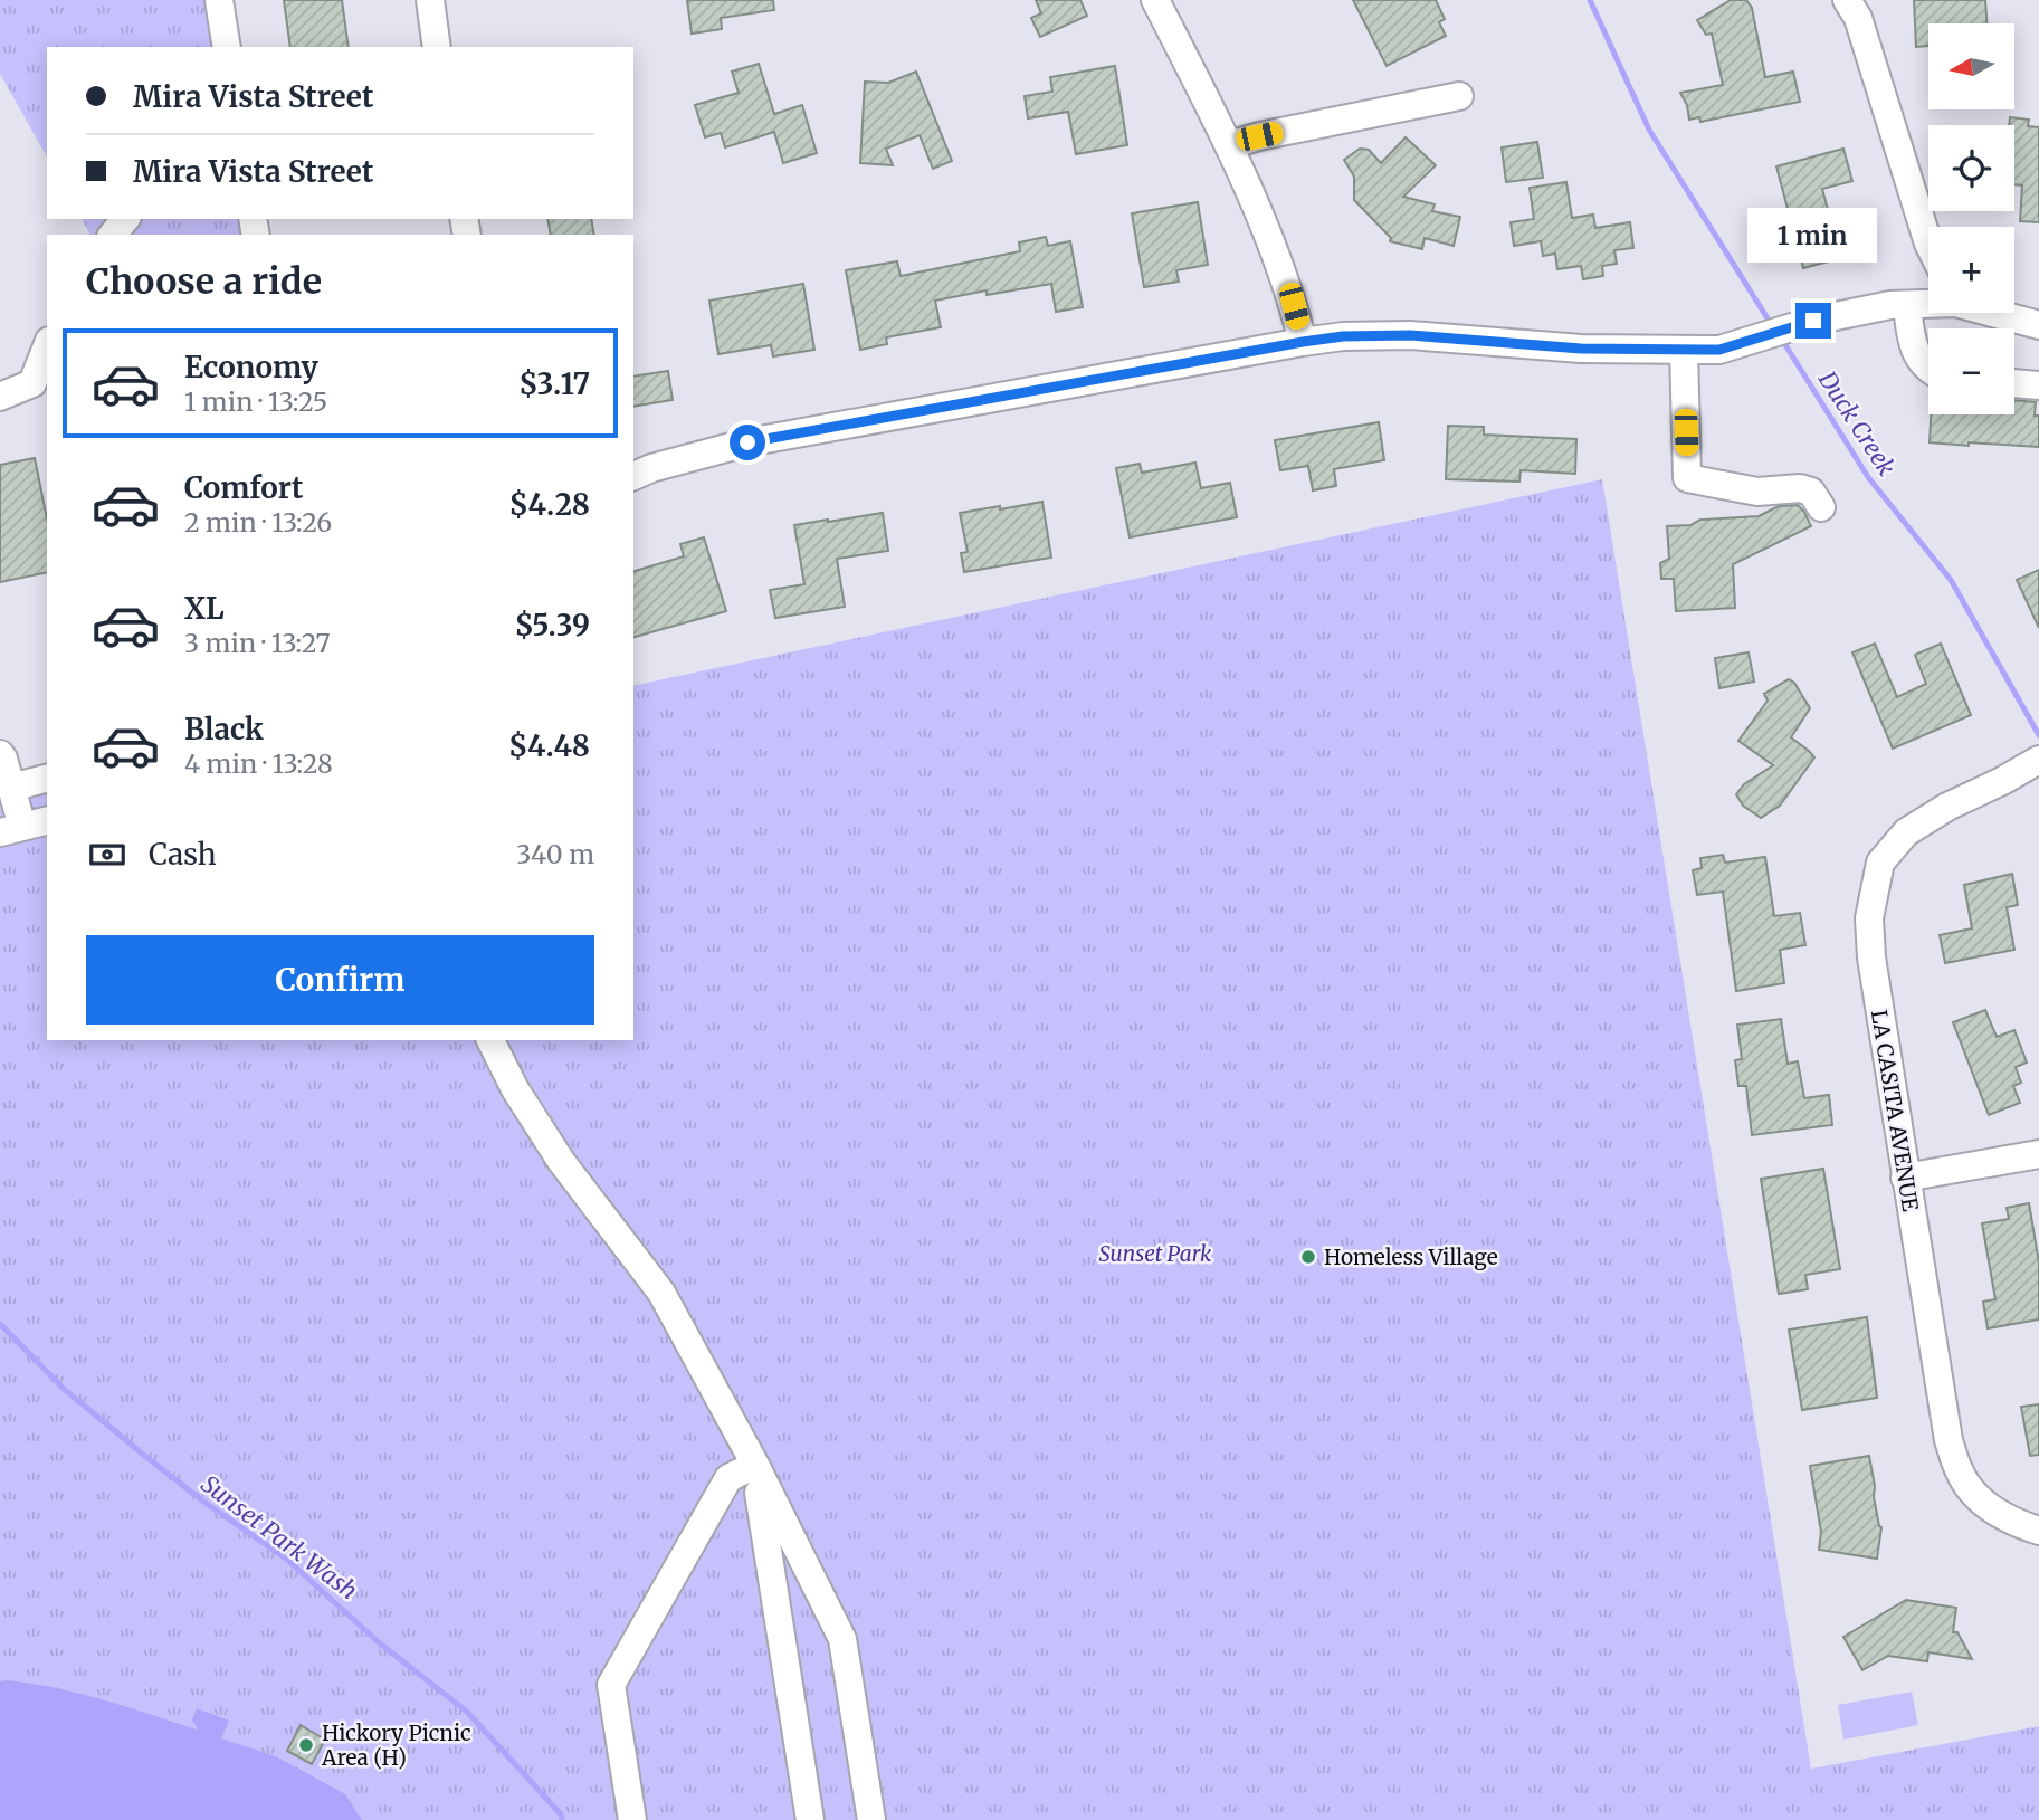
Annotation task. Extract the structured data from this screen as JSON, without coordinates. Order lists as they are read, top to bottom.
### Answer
{
  "streets": {
    "street": ["LA CASITA AVENUE"]
  },
  "water": ["Duck Creek", "Sunset Park Wash"],
  "parks": ["Sunset Park"],
  "places": ["Homeless Village", "Hickory Picnic Area (H)"],
  "north": "left",
  "page": {
    "map_buttons": ["+", "−"],
    "banner": ["Mira Vista Street", "Mira Vista Street"],
    "bubble": "1 min",
    "heading": "Choose a ride",
    "list": [
      {
        "name": "Economy",
        "note": "1 min · 13:25",
        "value": "$3.17"
      },
      {
        "name": "Comfort",
        "note": "2 min · 13:26",
        "value": "$4.28"
      },
      {
        "name": "XL",
        "note": "3 min · 13:27",
        "value": "$5.39"
      },
      {
        "name": "Black",
        "note": "4 min · 13:28",
        "value": "$4.48"
      }
    ],
    "pay": ["Cash", "340 m"],
    "buttons": "Confirm"
  }
}
